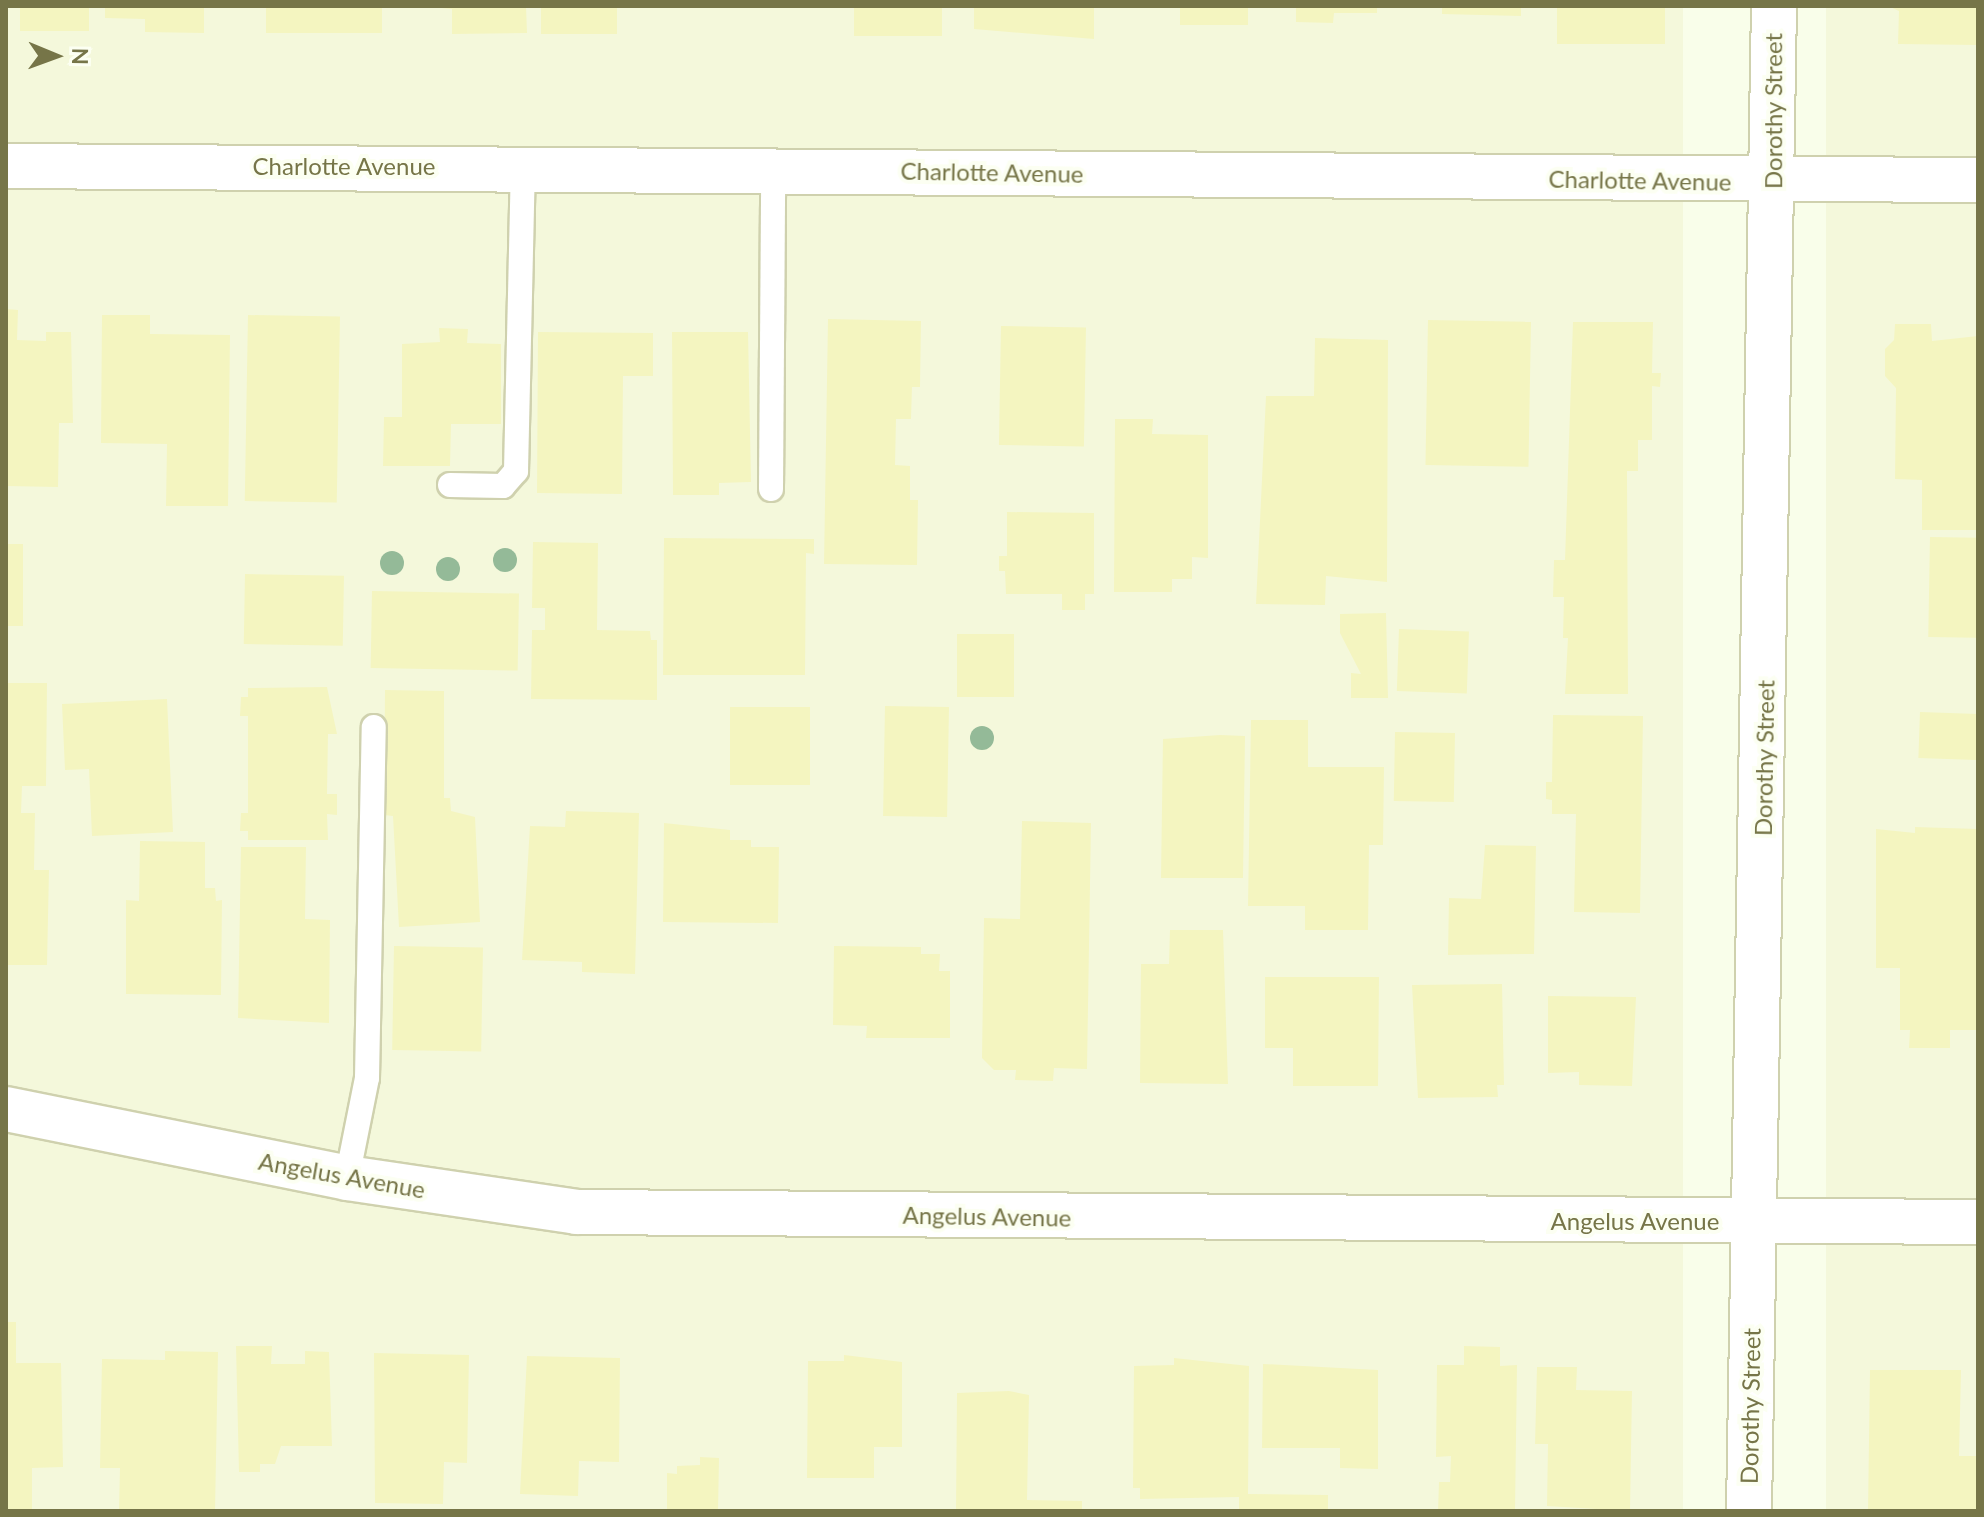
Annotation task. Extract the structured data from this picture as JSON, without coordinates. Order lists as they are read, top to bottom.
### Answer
{
  "streets": {
    "street": ["Dorothy Street", "Charlotte Avenue", "Angelus Avenue"]
  },
  "crossings": [
    ["Dorothy Street", "Charlotte Avenue"],
    ["Dorothy Street", "Angelus Avenue"]
  ],
  "north": "right"
}
